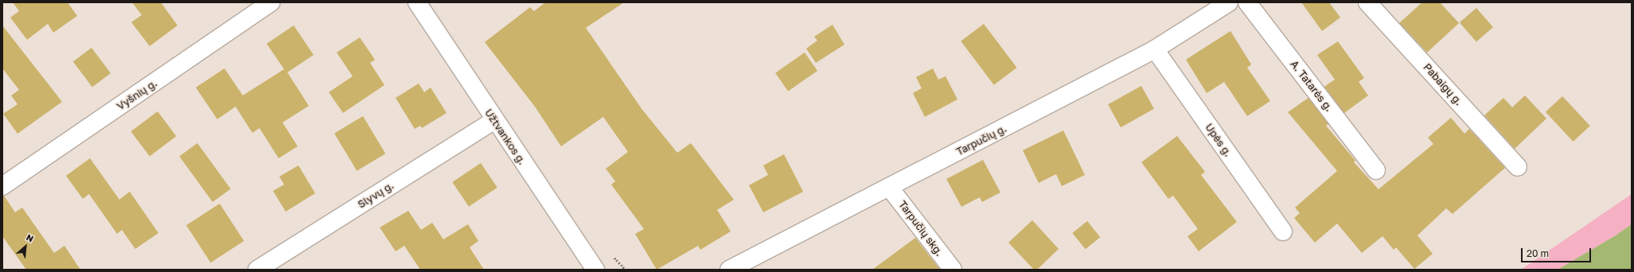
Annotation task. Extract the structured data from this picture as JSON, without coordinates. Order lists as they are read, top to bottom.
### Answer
{
  "streets": {
    "street": [
      "Pabaigų g.",
      "A. Tatarės g.",
      "Vyšnių g.",
      "Užtvankos g.",
      "Tarpučių g.",
      "Upės g.",
      "Slyvų g.",
      "Tarpučių skg."
    ]
  },
  "crossings": [
    ["Užtvankos g.", "Slyvų g."],
    ["Tarpučių g.", "Upės g."],
    ["Tarpučių g.", "Tarpučių skg."]
  ],
  "scale_bar": "20 m",
  "north": "top right"
}
